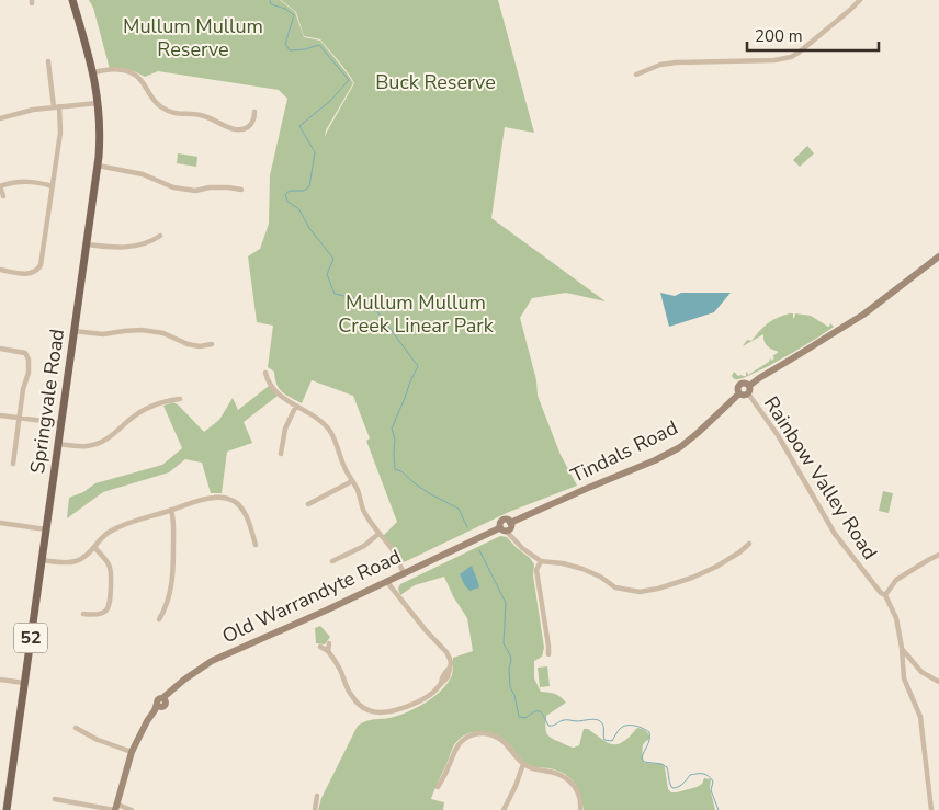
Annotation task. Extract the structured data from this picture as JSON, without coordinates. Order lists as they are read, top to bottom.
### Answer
{
  "streets": {
    "main road": [
      "Springvale Road",
      "Tindals Road",
      "Old Warrandyte Road",
      "52"
    ],
    "street": ["Rainbow Valley Road"]
  },
  "crossings": [
    ["Tindals Road", "Rainbow Valley Road"],
    ["Tindals Road", "Old Warrandyte Road"]
  ],
  "parks": ["Mullum Mullum Reserve", "Buck Reserve", "Mullum Mullum Creek Linear Park"],
  "scale_bar": "200 m"
}
